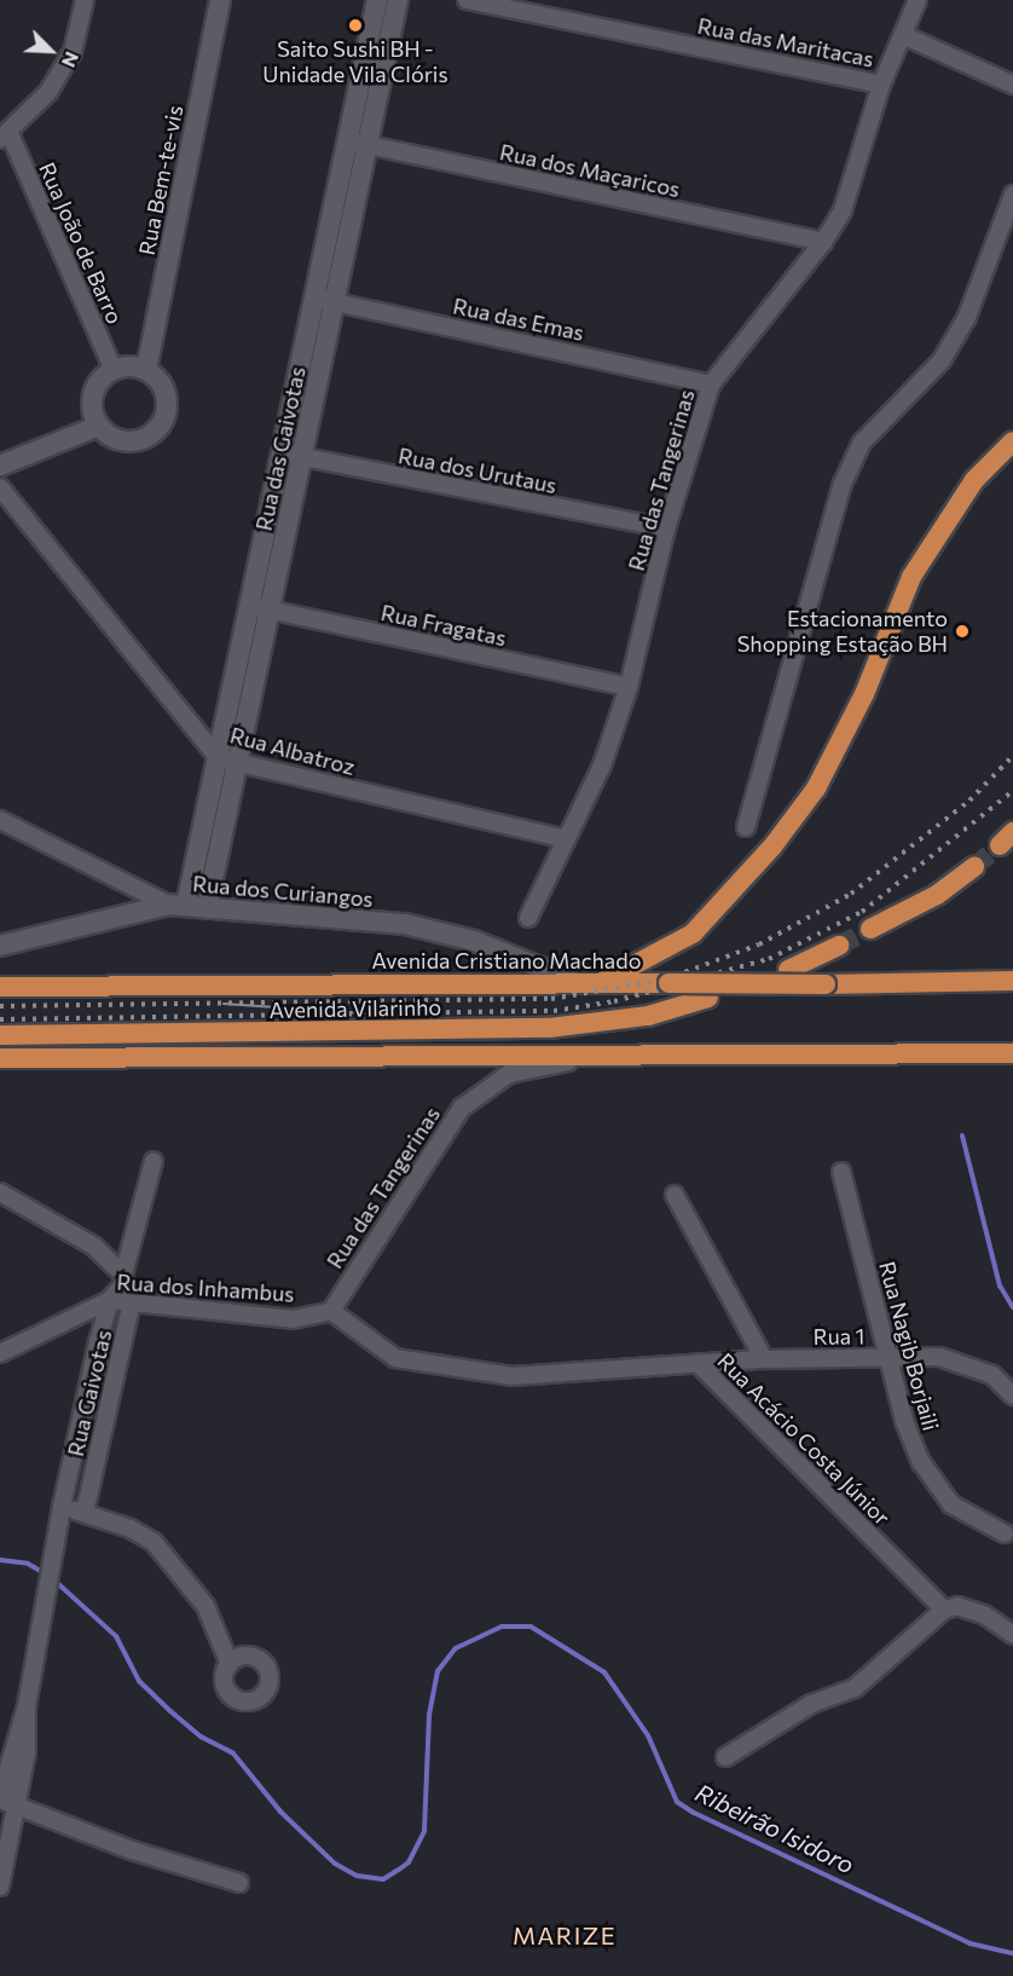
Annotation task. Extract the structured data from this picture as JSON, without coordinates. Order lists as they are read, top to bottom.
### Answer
{
  "streets": {
    "highway": ["Avenida Cristiano Machado", "Avenida Vilarinho"],
    "street": [
      "Rua das Maritacas",
      "Rua dos Maçaricos",
      "Rua Bem-te-vis",
      "Rua João de Barro",
      "Rua das Emas",
      "Rua das Gaivotas",
      "Rua dos Urutaus",
      "Rua das Tangerinas",
      "Rua Fragatas",
      "Rua Albatroz",
      "Rua dos Curiangos",
      "Rua dos Inhambus",
      "Rua 1",
      "Rua Nagib Borjaili",
      "Rua Gaivotas",
      "Rua Acácio Costa Júnior"
    ]
  },
  "crossings": [
    ["Rua das Maritacas", "Rua das Tangerinas"],
    ["Rua dos Maçaricos", "Rua das Gaivotas"],
    ["Rua dos Maçaricos", "Rua das Tangerinas"],
    ["Rua Bem-te-vis", "Rua João de Barro"],
    ["Rua das Emas", "Rua das Gaivotas"],
    ["Rua das Emas", "Rua das Tangerinas"],
    ["Rua das Gaivotas", "Rua dos Urutaus"],
    ["Rua das Gaivotas", "Rua Fragatas"],
    ["Rua das Gaivotas", "Rua Albatroz"],
    ["Rua das Gaivotas", "Rua dos Curiangos"],
    ["Rua dos Urutaus", "Rua das Tangerinas"],
    ["Rua das Tangerinas", "Rua Fragatas"],
    ["Rua das Tangerinas", "Rua Albatroz"],
    ["Rua das Tangerinas", "Rua dos Inhambus"],
    ["Rua das Tangerinas", "Rua Acácio Costa Júnior"],
    ["Rua dos Curiangos", "Avenida Cristiano Machado"],
    ["Rua dos Inhambus", "Rua Gaivotas"],
    ["Rua dos Inhambus", "Rua Acácio Costa Júnior"],
    ["Rua 1", "Rua Nagib Borjaili"],
    ["Rua 1", "Rua Acácio Costa Júnior"]
  ],
  "districts": ["MARIZE"],
  "water": ["Ribeirão Isidoro"],
  "places": ["Saito Sushi BH - Unidade Vila Clóris", "Estacionamento Shopping Estação BH"],
  "north": "bottom right"
}
